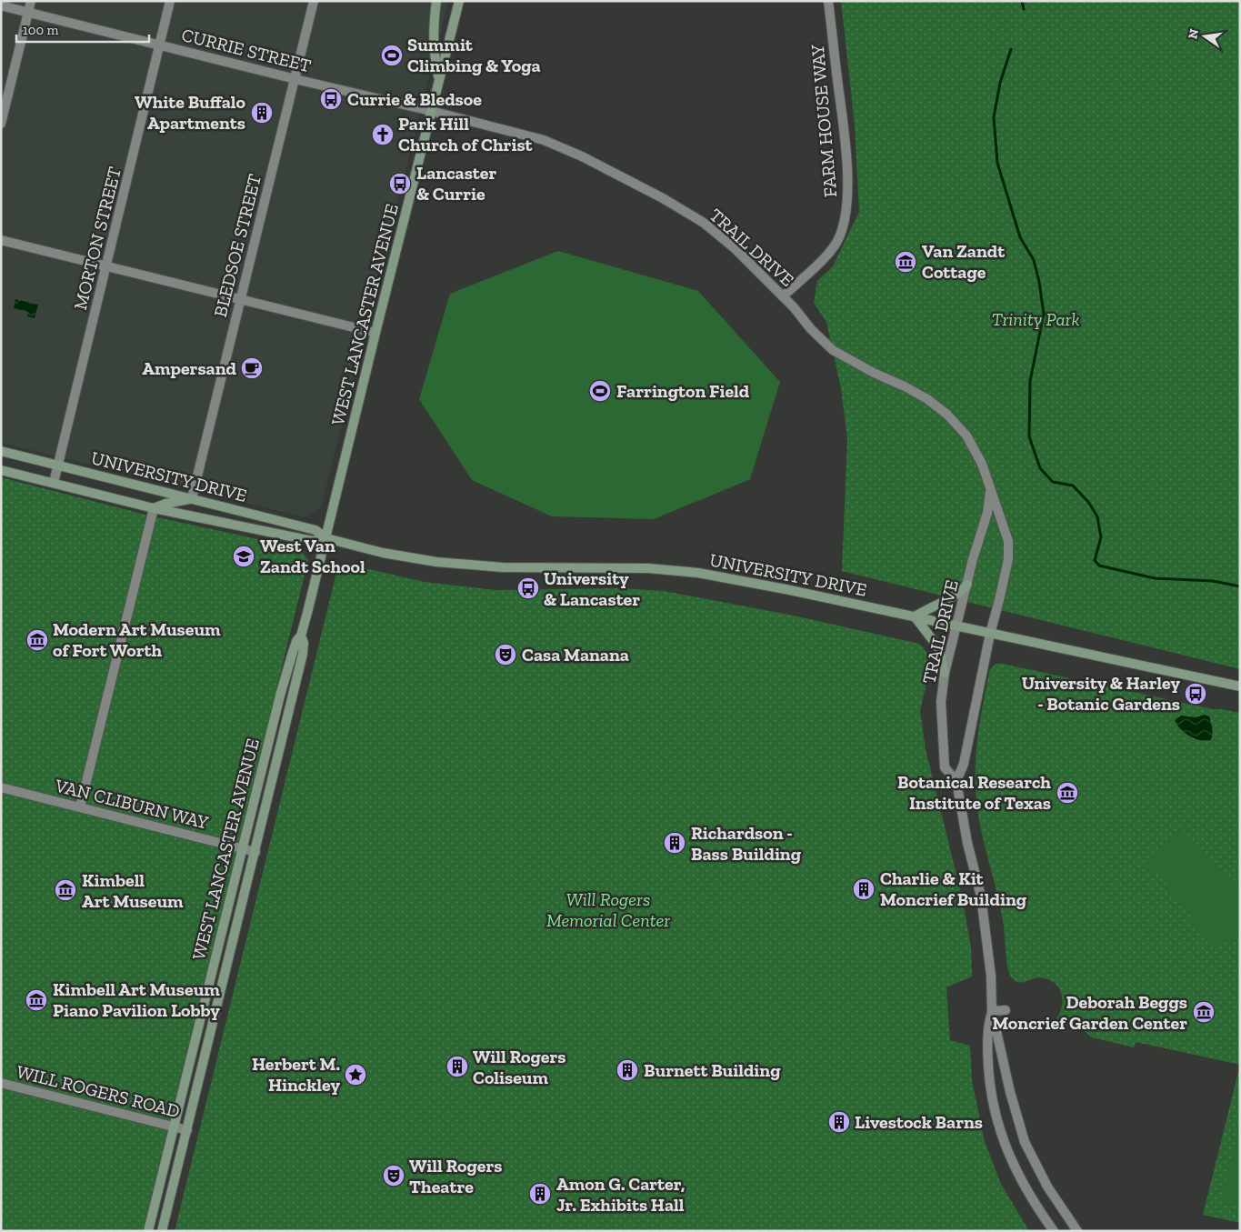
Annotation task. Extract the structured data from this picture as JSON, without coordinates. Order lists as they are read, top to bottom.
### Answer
{
  "streets": {
    "main road": ["WEST LANCASTER AVENUE", "UNIVERSITY DRIVE"],
    "street": [
      "CURRIE STREET",
      "FARM HOUSE WAY",
      "MORTON STREET",
      "BLEDSOE STREET",
      "TRAIL DRIVE",
      "VAN CLIBURN WAY",
      "WILL ROGERS ROAD"
    ]
  },
  "crossings": [
    ["CURRIE STREET", "MORTON STREET"],
    ["CURRIE STREET", "BLEDSOE STREET"],
    ["CURRIE STREET", "TRAIL DRIVE"],
    ["CURRIE STREET", "WEST LANCASTER AVENUE"],
    ["FARM HOUSE WAY", "TRAIL DRIVE"],
    ["MORTON STREET", "UNIVERSITY DRIVE"],
    ["BLEDSOE STREET", "UNIVERSITY DRIVE"],
    ["TRAIL DRIVE", "WEST LANCASTER AVENUE"],
    ["TRAIL DRIVE", "UNIVERSITY DRIVE"],
    ["WEST LANCASTER AVENUE", "UNIVERSITY DRIVE"],
    ["WEST LANCASTER AVENUE", "VAN CLIBURN WAY"],
    ["WEST LANCASTER AVENUE", "WILL ROGERS ROAD"]
  ],
  "parks": ["Trinity Park", "Will Rogers Memorial Center"],
  "places": {
    "sports": ["Summit Climbing & Yoga", "Farrington Field"],
    "bus stop": [
      "Currie & Bledsoe",
      "Lancaster & Currie",
      "University & Lancaster",
      "University & Harley - Botanic Gardens"
    ],
    "building": [
      "White Buffalo Apartments",
      "Richardson - Bass Building",
      "Charlie & Kit Moncrief Building",
      "Will Rogers Coliseum",
      "Burnett Building",
      "Livestock Barns",
      "Amon G. Carter, Jr. Exhibits Hall"
    ],
    "church": ["Park Hill Church of Christ"],
    "museum": [
      "Van Zandt Cottage",
      "Modern Art Museum of Fort Worth",
      "Botanical Research Institute of Texas",
      "Kimbell Art Museum",
      "Kimbell Art Museum Piano Pavilion Lobby",
      "Deborah Beggs Moncrief Garden Center"
    ],
    "cafe": ["Ampersand"],
    "school or university": ["West Van Zandt School"],
    "theatre": ["Casa Manana", "Will Rogers Theatre"],
    "place": ["Herbert M. Hinckley"]
  },
  "scale_bar": "100 m",
  "north": "left"
}
